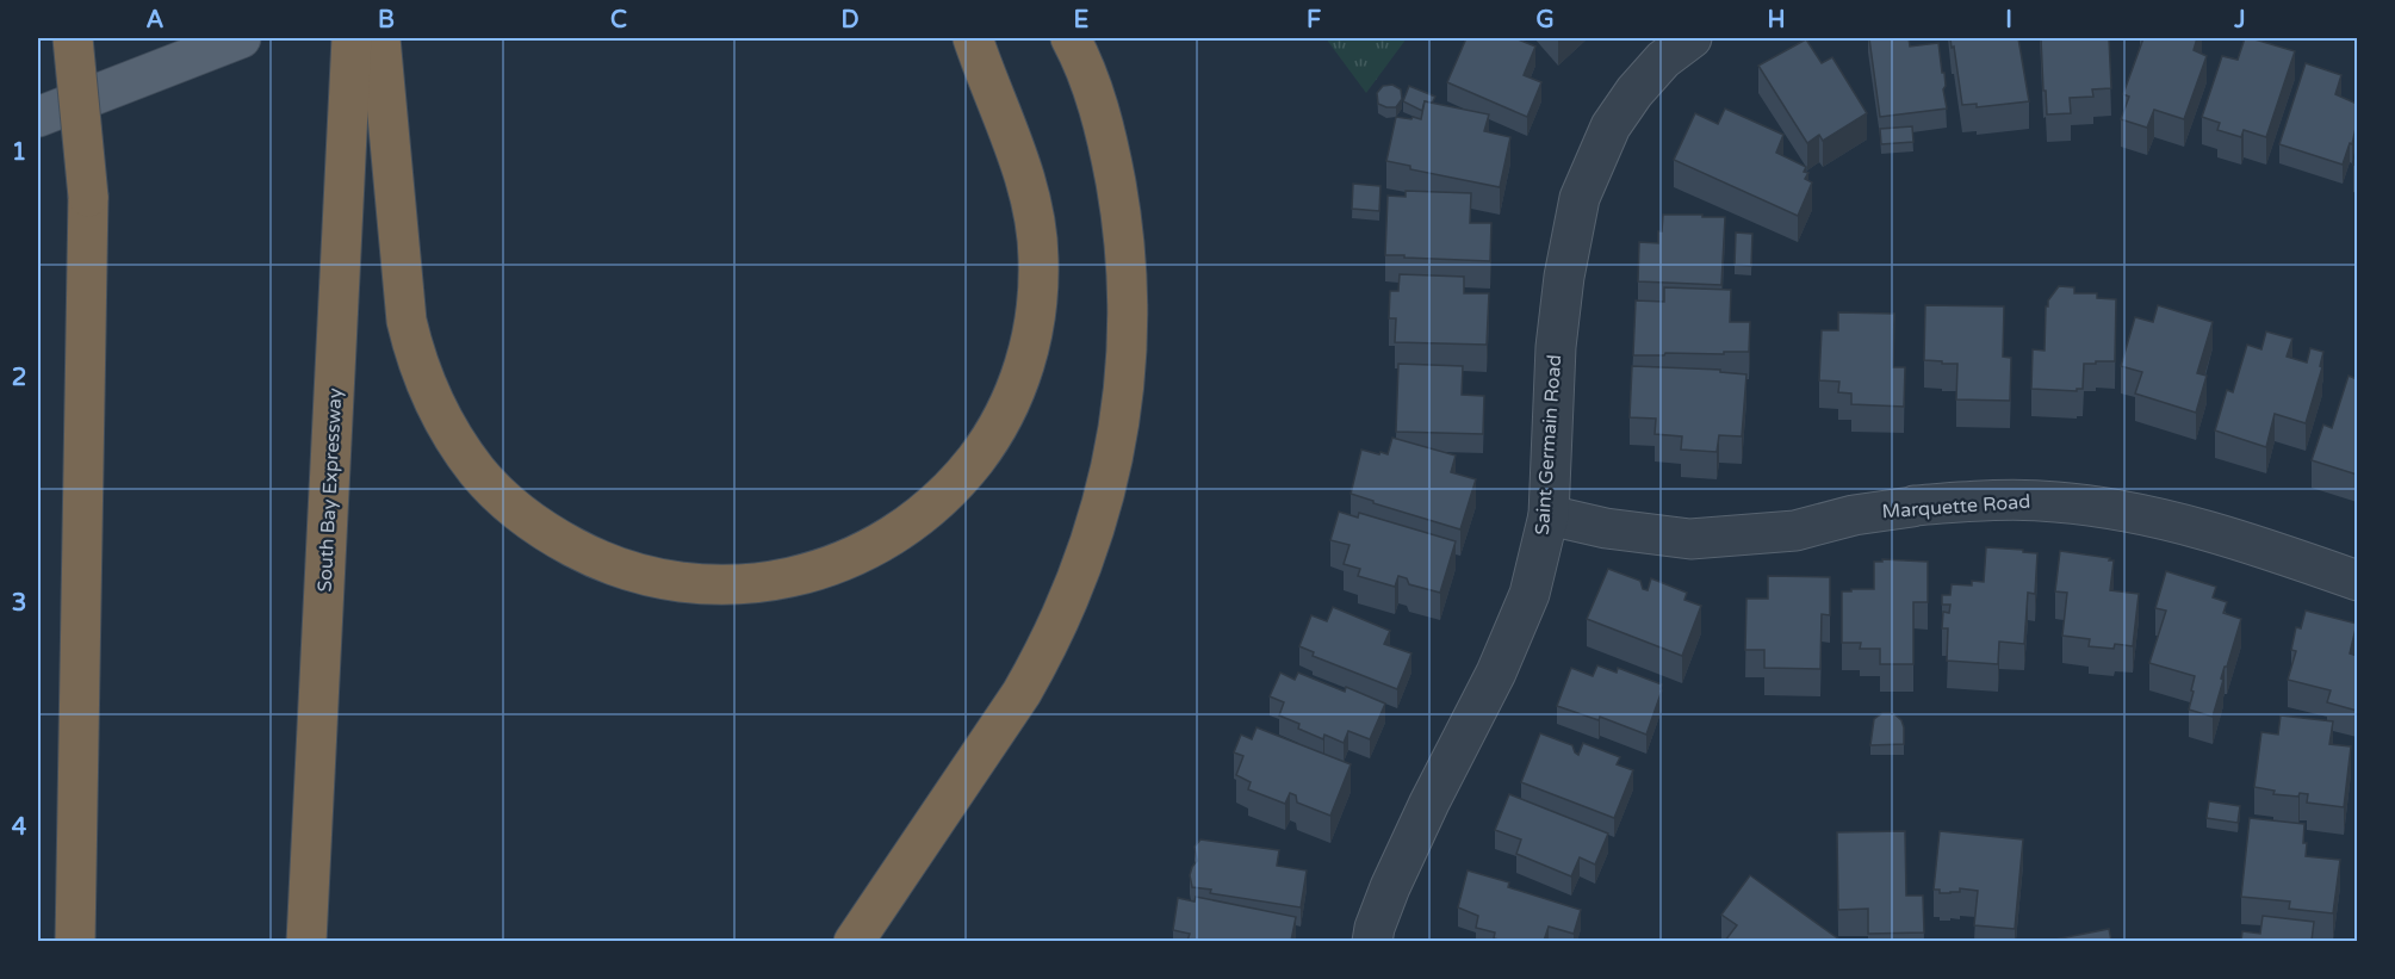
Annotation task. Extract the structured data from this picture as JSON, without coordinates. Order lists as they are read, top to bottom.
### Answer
{
  "streets": {
    "highway": ["South Bay Expressway"],
    "street": ["Saint Germain Road", "Marquette Road"]
  },
  "crossings": [
    ["Saint Germain Road", "Marquette Road"]
  ],
  "grid": {
    "columns": [
      "A",
      "B",
      "C",
      "D",
      "E",
      "F",
      "G",
      "H",
      "I",
      "J"
    ],
    "rows": [
      "1",
      "2",
      "3",
      "4"
    ]
  }
}
